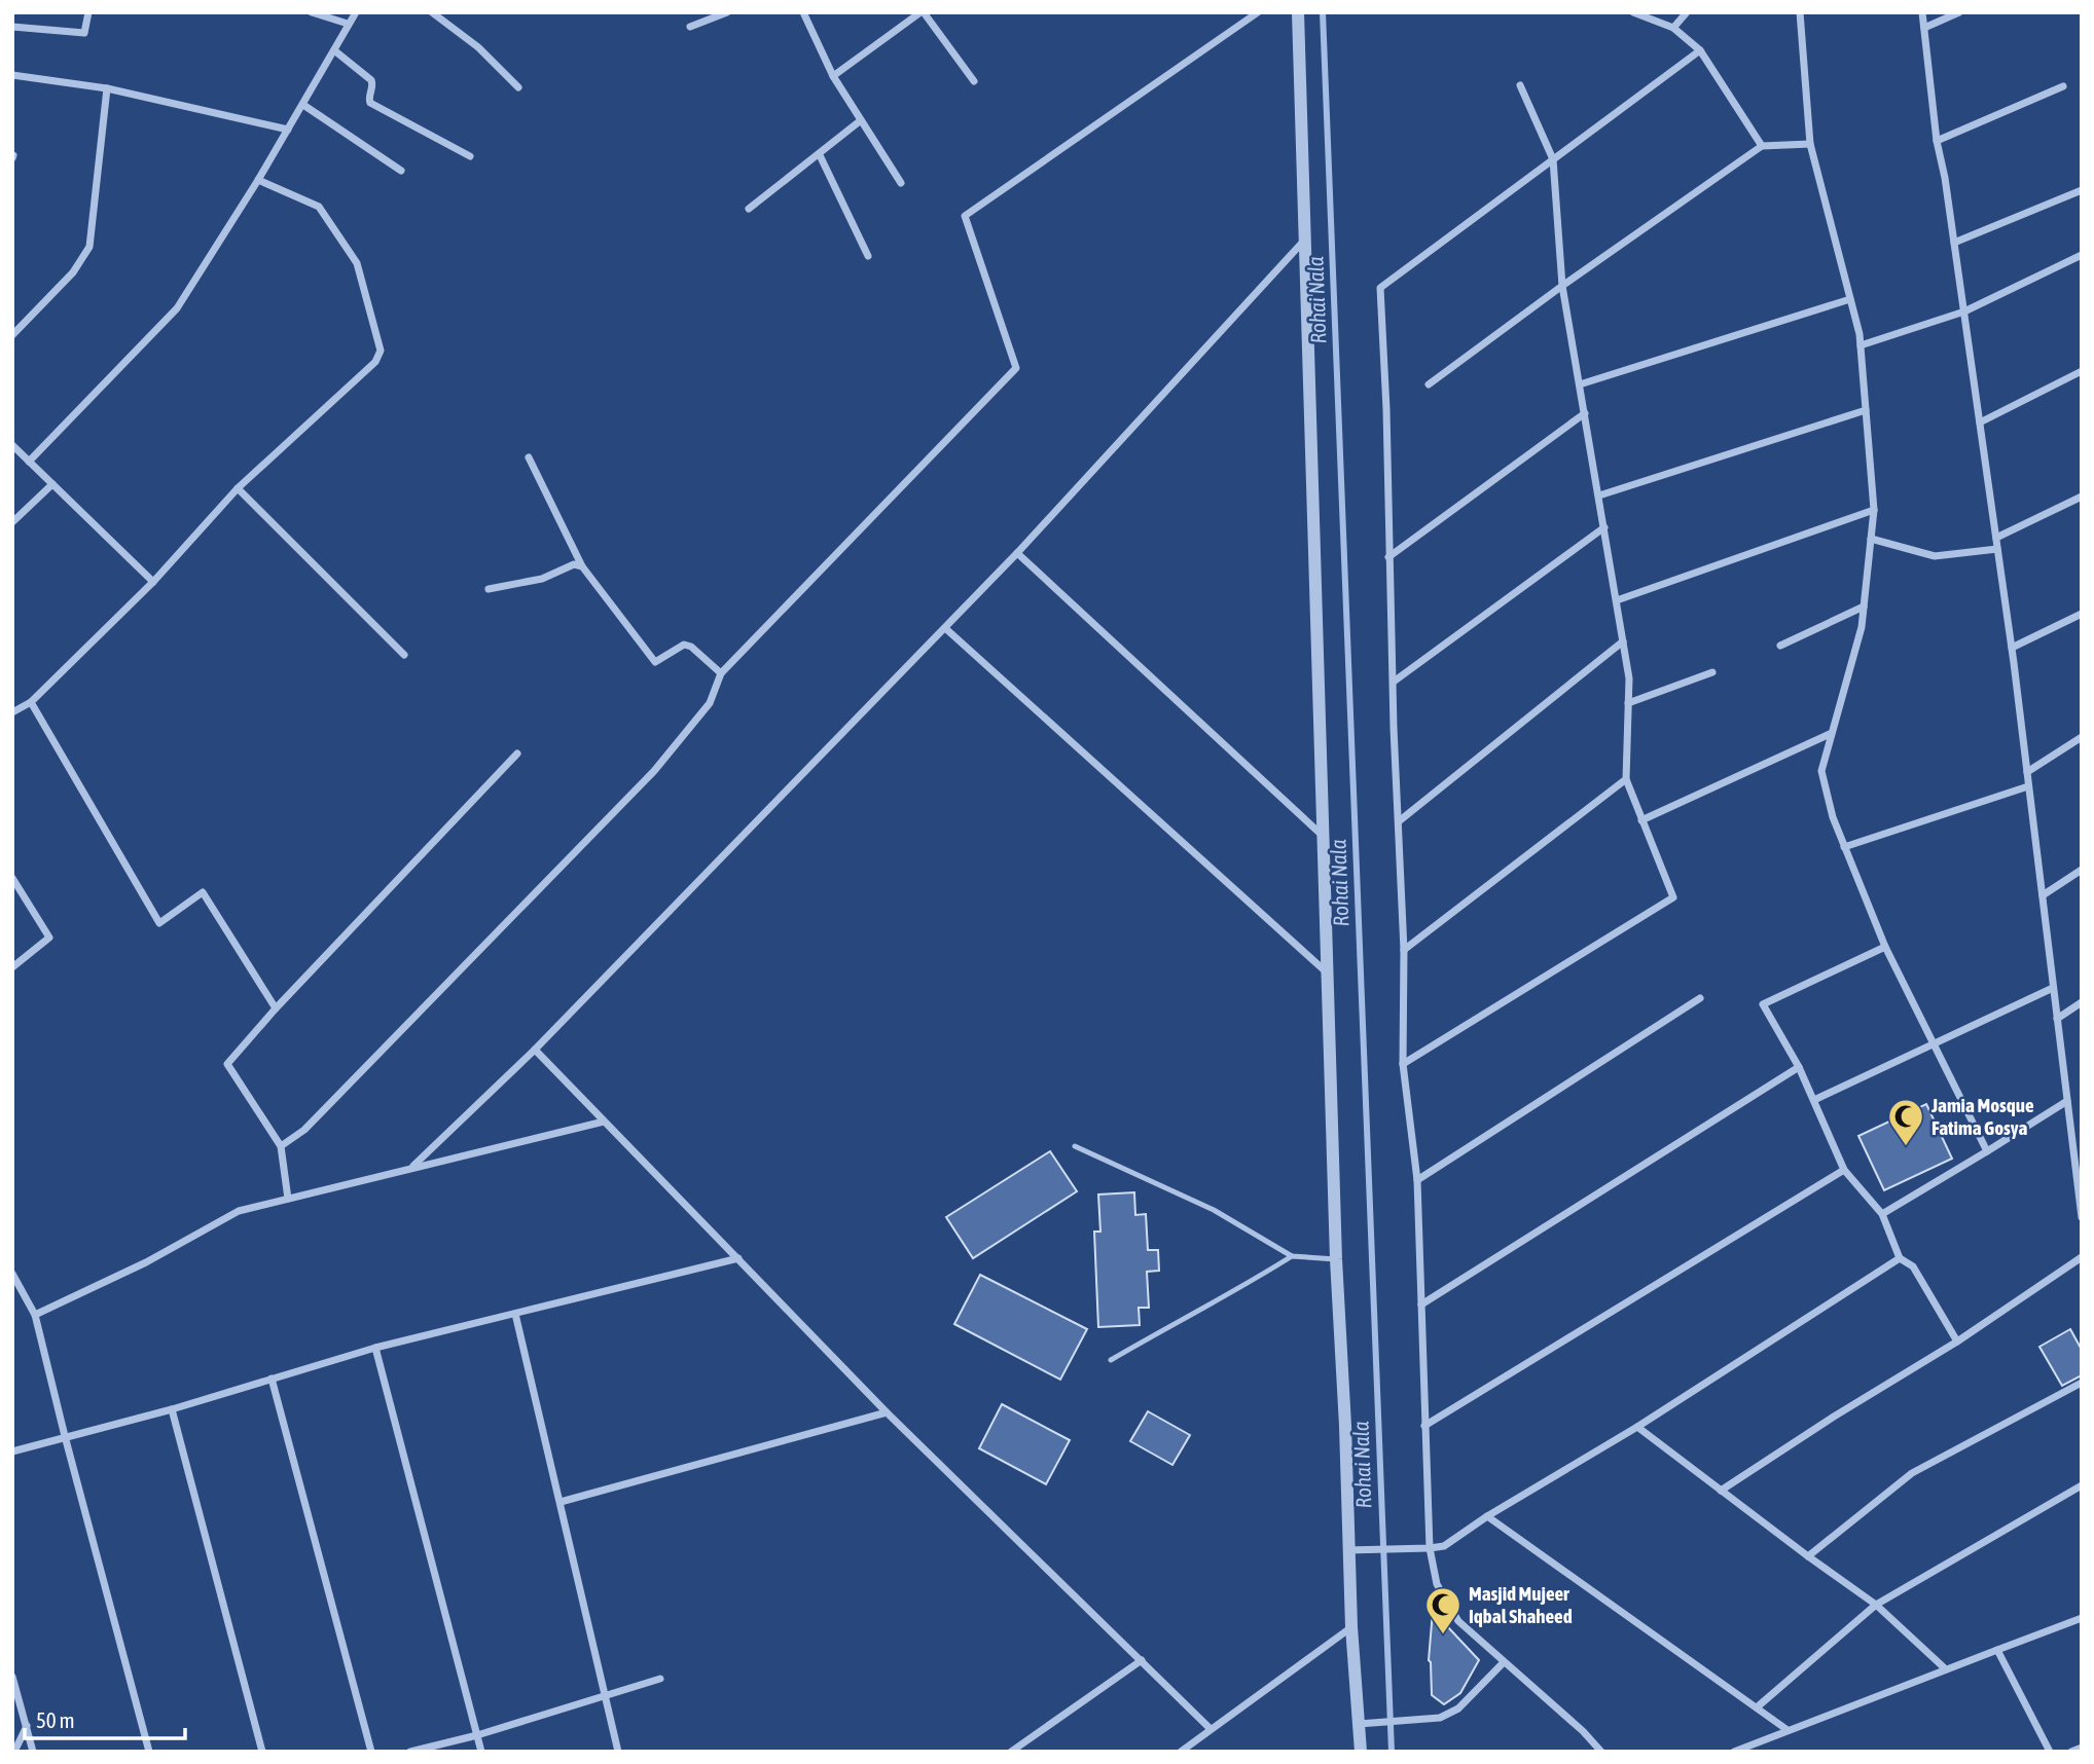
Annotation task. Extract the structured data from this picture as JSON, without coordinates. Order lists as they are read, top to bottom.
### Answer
{
  "water": ["Rohai Nala"],
  "places": {
    "mosque": ["Jamia Mosque Fatima Gosya", "Masjid Mujeer Iqbal Shaheed"]
  },
  "scale_bar": "50 m"
}
